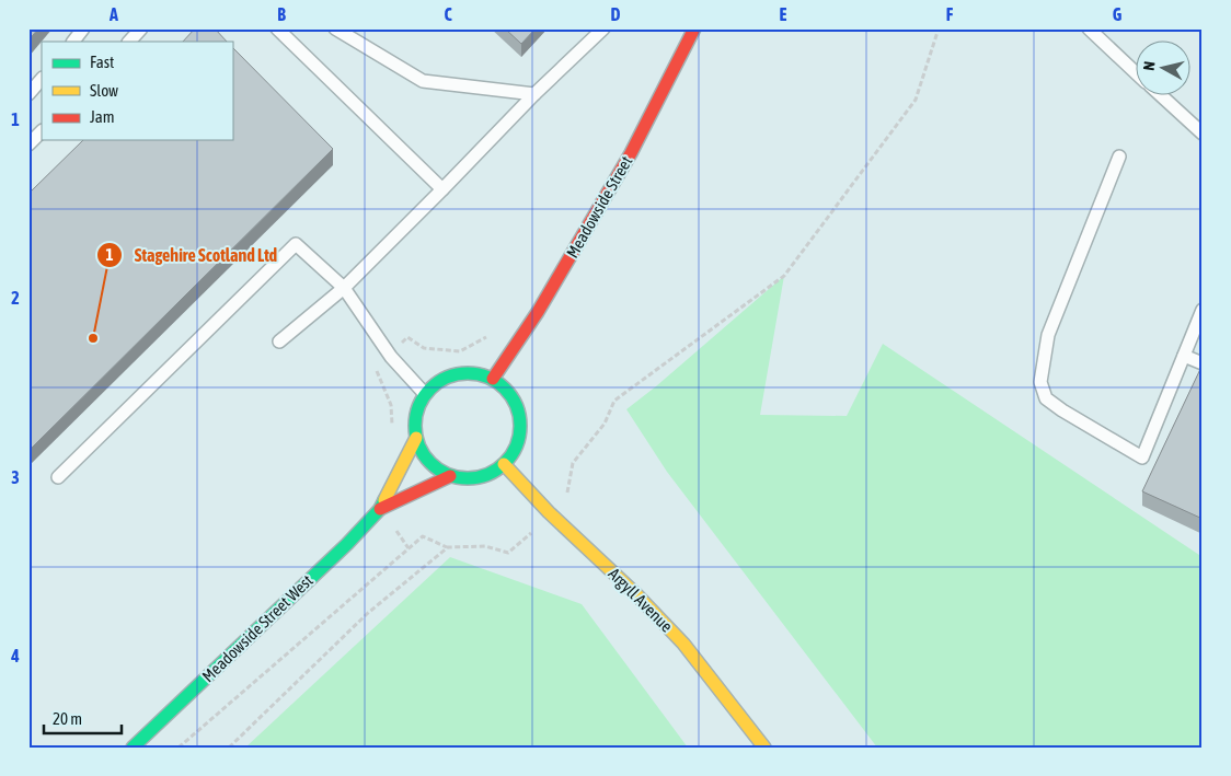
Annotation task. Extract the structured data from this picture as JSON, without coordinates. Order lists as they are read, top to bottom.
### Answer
{
  "streets": {
    "street": ["Meadowside Street", "Argyll Avenue", "Meadowside Street West"]
  },
  "crossings": [
    ["Meadowside Street", "Argyll Avenue"],
    ["Meadowside Street", "Meadowside Street West"],
    ["Argyll Avenue", "Meadowside Street West"]
  ],
  "places": ["Stagehire Scotland Ltd"],
  "legend": ["Fast", "Slow", "Jam"],
  "scale_bar": "20 m",
  "north": "left",
  "grid": {
    "columns": [
      "A",
      "B",
      "C",
      "D",
      "E",
      "F",
      "G"
    ],
    "rows": [
      "1",
      "2",
      "3",
      "4"
    ]
  }
}
